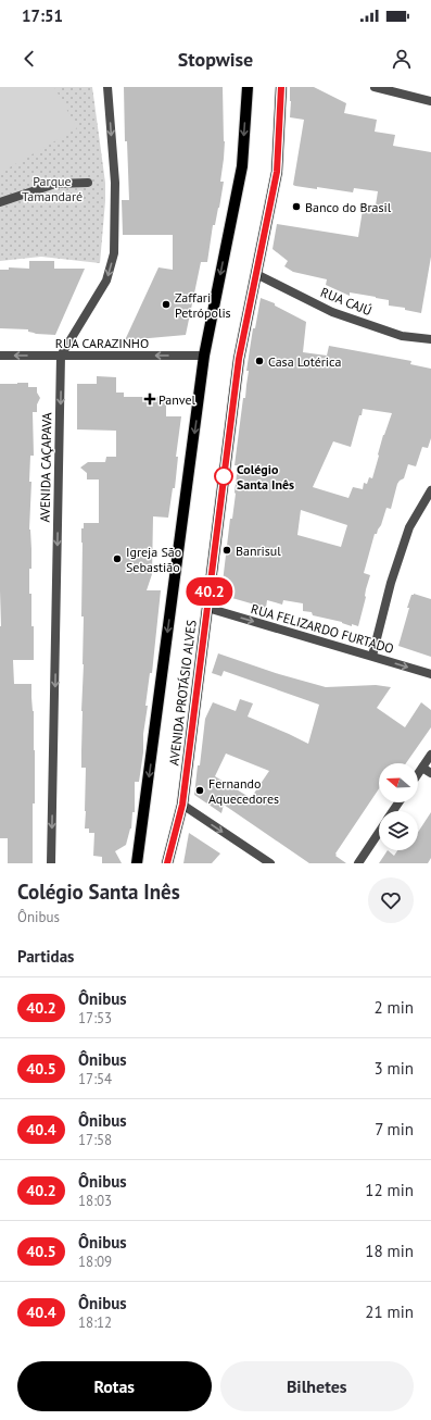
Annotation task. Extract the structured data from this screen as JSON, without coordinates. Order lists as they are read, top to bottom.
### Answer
{
  "streets": {
    "main road": ["AVENIDA PROTÁSIO ALVES"],
    "street": [
      "RUA CAJÚ",
      "RUA CARAZINHO",
      "AVENIDA CAÇAPAVA",
      "RUA FELIZARDO FURTADO"
    ]
  },
  "crossings": [
    ["RUA CAJÚ", "AVENIDA PROTÁSIO ALVES"],
    ["RUA CARAZINHO", "AVENIDA CAÇAPAVA"],
    ["RUA CARAZINHO", "AVENIDA PROTÁSIO ALVES"],
    ["RUA FELIZARDO FURTADO", "AVENIDA PROTÁSIO ALVES"]
  ],
  "one_way": ["RUA CARAZINHO", "AVENIDA CAÇAPAVA", "RUA FELIZARDO FURTADO"],
  "parks": ["Parque Tamandaré"],
  "places": {
    "other": [
      "Banco do Brasil",
      "Zaffari Petrópolis",
      "Casa Lotérica",
      "Colégio Santa Inês",
      "Banrisul",
      "Igreja São Sebastião",
      "Fernando Aquecedores"
    ],
    "health": ["Panvel"]
  },
  "lines": ["bus line 40.2"],
  "north": "left",
  "page": {
    "status": "17:51",
    "header": "Stopwise",
    "on_map": "40.2",
    "heading": [
      ["Colégio Santa Inês", "Ônibus"],
      "Partidas"
    ],
    "list": [
      {
        "mark": "40.2",
        "name": "Ônibus",
        "note": "17:53",
        "value": "2 min"
      },
      {
        "mark": "40.5",
        "name": "Ônibus",
        "note": "17:54",
        "value": "3 min"
      },
      {
        "mark": "40.4",
        "name": "Ônibus",
        "note": "17:58",
        "value": "7 min"
      },
      {
        "mark": "40.2",
        "name": "Ônibus",
        "note": "18:03",
        "value": "12 min"
      },
      {
        "mark": "40.5",
        "name": "Ônibus",
        "note": "18:09",
        "value": "18 min"
      },
      {
        "mark": "40.4",
        "name": "Ônibus",
        "note": "18:12",
        "value": "21 min"
      }
    ],
    "buttons": ["Rotas", "Bilhetes"]
  }
}
